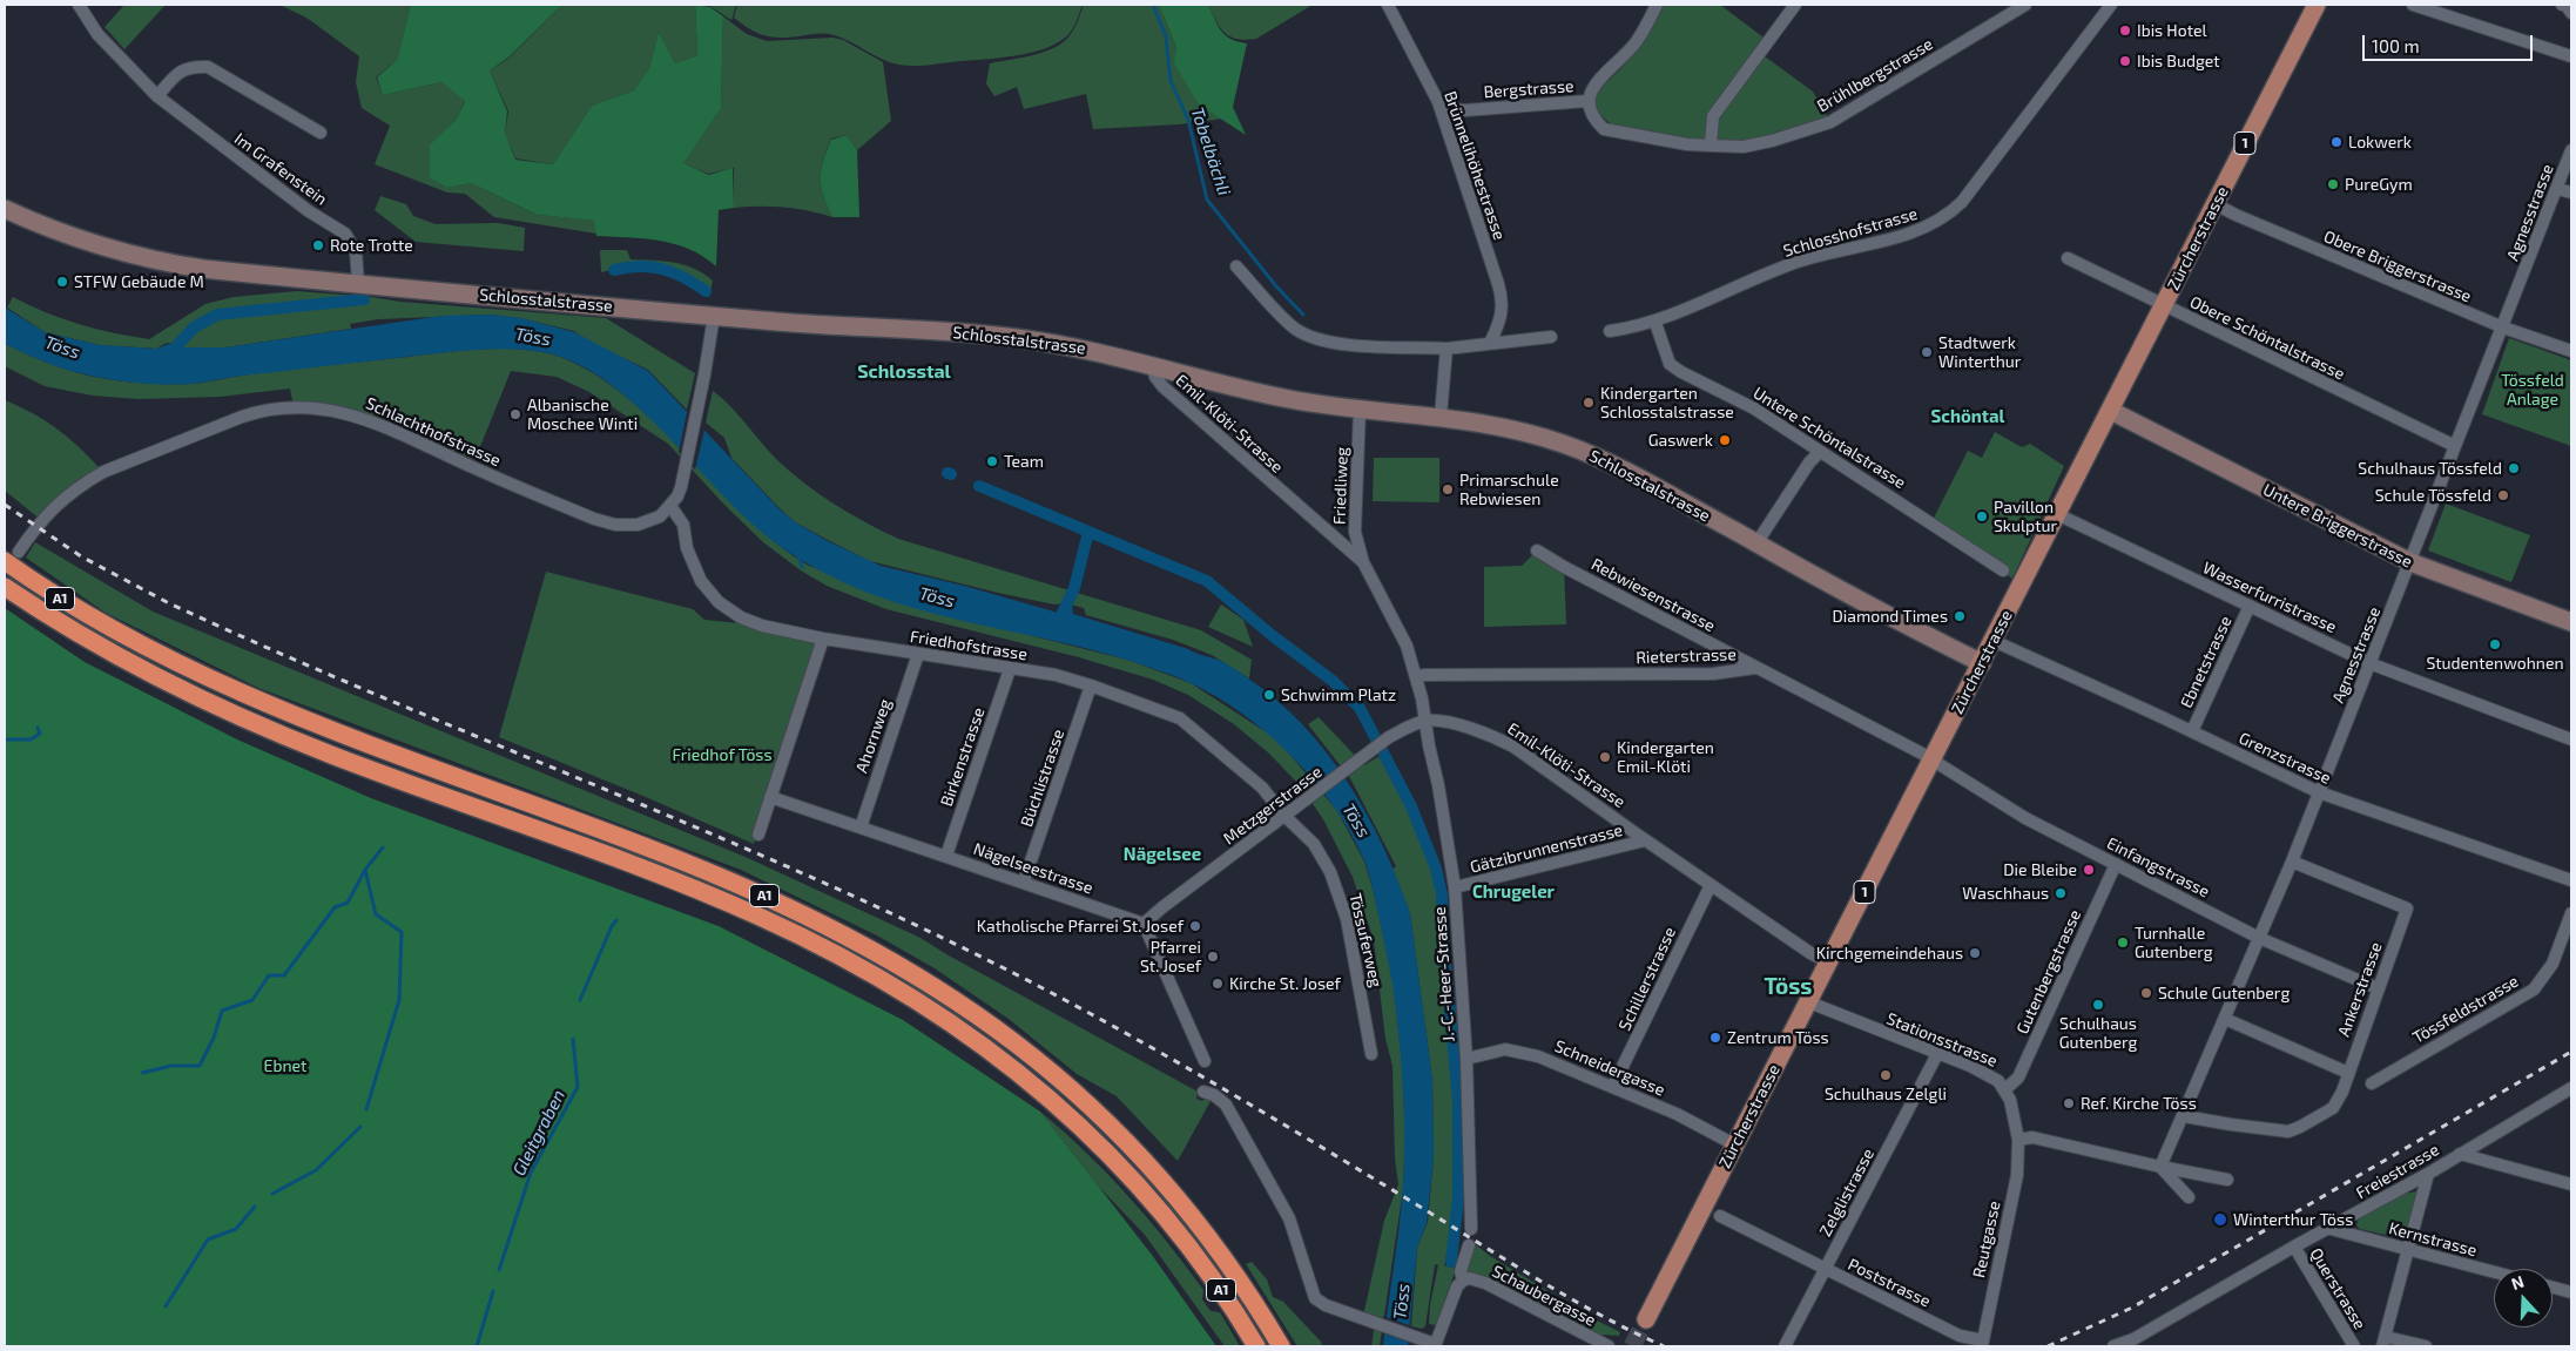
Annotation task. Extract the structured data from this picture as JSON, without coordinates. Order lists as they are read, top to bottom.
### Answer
{
  "streets": {
    "highway": ["A1"],
    "main road": [
      "1",
      "Zürcherstrasse",
      "Schlosstalstrasse",
      "Untere Briggerstrasse"
    ],
    "street": [
      "Brühlbergstrasse",
      "Bergstrasse",
      "Brünnelihöhestrasse",
      "Im Grafenstein",
      "Agnesstrasse",
      "Schlosshofstrasse",
      "Obere Briggerstrasse",
      "Obere Schöntalstrasse",
      "Emil-Klöti-Strasse",
      "Schlachthofstrasse",
      "Untere Schöntalstrasse",
      "Friedliweg",
      "Rebwiesenstrasse",
      "Wasserfurristrasse",
      "Friedhofstrasse",
      "Rieterstrasse",
      "Ebnetstrasse",
      "Ahornweg",
      "Birkenstrasse",
      "Grenzstrasse",
      "Büchlistrasse",
      "Metzgerstrasse",
      "Gätzibrunnenstrasse",
      "Einfangstrasse",
      "Nägelseestrasse",
      "Tössuferweg",
      "Gutenbergstrasse",
      "J.-C.-Heer-Strasse",
      "Schillerstrasse",
      "Ankerstrasse",
      "Tössfeldstrasse",
      "Stationsstrasse",
      "Schneidergasse",
      "Freiestrasse",
      "Zelglistrasse",
      "Reutgasse",
      "Kernstrasse",
      "Poststrasse",
      "Querstrasse",
      "Schaubergasse"
    ]
  },
  "crossings": [
    ["Brühlbergstrasse", "Bergstrasse"],
    ["Bergstrasse", "Brünnelihöhestrasse"],
    ["Im Grafenstein", "Schlosstalstrasse"],
    ["Agnesstrasse", "Obere Briggerstrasse"],
    ["Agnesstrasse", "Obere Schöntalstrasse"],
    ["Agnesstrasse", "Untere Briggerstrasse"],
    ["Agnesstrasse", "Wasserfurristrasse"],
    ["Agnesstrasse", "Grenzstrasse"],
    ["Agnesstrasse", "Einfangstrasse"],
    ["Agnesstrasse", "Ankerstrasse"],
    ["Schlosshofstrasse", "Untere Schöntalstrasse"],
    ["Zürcherstrasse", "Obere Briggerstrasse"],
    ["Zürcherstrasse", "Schlosstalstrasse"],
    ["Zürcherstrasse", "Obere Schöntalstrasse"],
    ["Zürcherstrasse", "Emil-Klöti-Strasse"],
    ["Zürcherstrasse", "Untere Briggerstrasse"],
    ["Zürcherstrasse", "Wasserfurristrasse"],
    ["Zürcherstrasse", "Rieterstrasse"],
    ["Zürcherstrasse", "Grenzstrasse"],
    ["Zürcherstrasse", "Einfangstrasse"],
    ["Zürcherstrasse", "Stationsstrasse"],
    ["Zürcherstrasse", "Schneidergasse"],
    ["Schlosstalstrasse", "Emil-Klöti-Strasse"],
    ["Schlosstalstrasse", "Friedliweg"],
    ["Emil-Klöti-Strasse", "Friedliweg"],
    ["Emil-Klöti-Strasse", "Rieterstrasse"],
    ["Emil-Klöti-Strasse", "Metzgerstrasse"],
    ["Emil-Klöti-Strasse", "Gätzibrunnenstrasse"],
    ["Emil-Klöti-Strasse", "J.-C.-Heer-Strasse"],
    ["Emil-Klöti-Strasse", "Schillerstrasse"],
    ["Schlachthofstrasse", "A1"],
    ["Schlachthofstrasse", "Friedhofstrasse"],
    ["Rebwiesenstrasse", "Rieterstrasse"],
    ["Wasserfurristrasse", "Ebnetstrasse"],
    ["Friedhofstrasse", "Ahornweg"],
    ["Friedhofstrasse", "Birkenstrasse"],
    ["Friedhofstrasse", "Büchlistrasse"],
    ["Friedhofstrasse", "Metzgerstrasse"],
    ["Friedhofstrasse", "Tössuferweg"],
    ["Rieterstrasse", "Einfangstrasse"],
    ["Ebnetstrasse", "Grenzstrasse"],
    ["Ahornweg", "Nägelseestrasse"],
    ["Birkenstrasse", "Nägelseestrasse"],
    ["Büchlistrasse", "Nägelseestrasse"],
    ["Metzgerstrasse", "Nägelseestrasse"],
    ["Metzgerstrasse", "Tössuferweg"],
    ["Metzgerstrasse", "J.-C.-Heer-Strasse"],
    ["Gätzibrunnenstrasse", "J.-C.-Heer-Strasse"],
    ["Einfangstrasse", "Gutenbergstrasse"],
    ["Einfangstrasse", "Ankerstrasse"],
    ["Gutenbergstrasse", "Stationsstrasse"],
    ["J.-C.-Heer-Strasse", "Schneidergasse"],
    ["Schillerstrasse", "Schneidergasse"],
    ["Stationsstrasse", "Zelglistrasse"],
    ["Stationsstrasse", "Reutgasse"],
    ["Freiestrasse", "Kernstrasse"],
    ["Freiestrasse", "Querstrasse"],
    ["Zelglistrasse", "Poststrasse"],
    ["Reutgasse", "Poststrasse"]
  ],
  "districts": [
    "Schlosstal",
    "Schöntal",
    "Nägelsee",
    "Chrugeler",
    "Töss"
  ],
  "water": ["Tobelbächli", "Töss", "Gleitgraben"],
  "parks": ["Tössfeld Anlage", "Friedhof Töss", "Ebnet"],
  "places": [
    "Ibis Hotel",
    "Ibis Budget",
    "Lokwerk",
    "PureGym",
    "Rote Trotte",
    "STFW Gebäude M",
    "Stadtwerk Winterthur",
    "Kindergarten Schlosstalstrasse",
    "Albanische Moschee Winti",
    "Gaswerk",
    "Team",
    "Schulhaus Tössfeld",
    "Primarschule Rebwiesen",
    "Schule Tössfeld",
    "Pavillon Skulptur",
    "Diamond Times",
    "Studentenwohnen",
    "Schwimm Platz",
    "Kindergarten Emil-Klöti",
    "Die Bleibe",
    "Waschhaus",
    "Katholische Pfarrei St. Josef",
    "Turnhalle Gutenberg",
    "Kirchgemeindehaus",
    "Pfarrei St. Josef",
    "Kirche St. Josef",
    "Schule Gutenberg",
    "Schulhaus Gutenberg",
    "Zentrum Töss",
    "Schulhaus Zelgli",
    "Ref. Kirche Töss",
    "Winterthur Töss"
  ],
  "scale_bar": "100 m",
  "north": "top"
}
